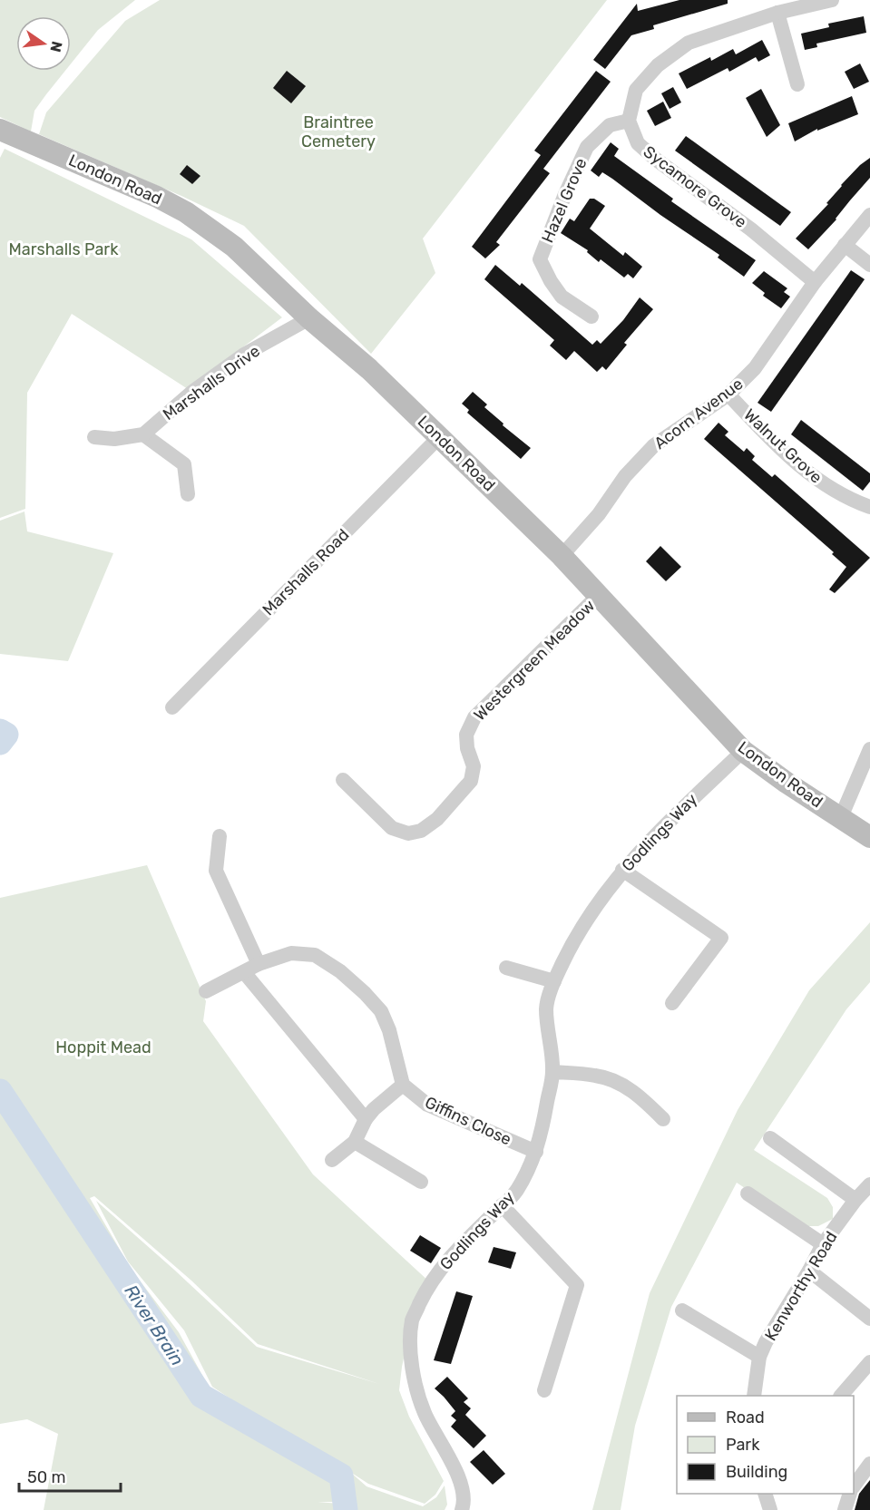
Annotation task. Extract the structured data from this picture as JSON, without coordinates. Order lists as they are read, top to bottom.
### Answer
{
  "streets": {
    "street": [
      "London Road",
      "Sycamore Grove",
      "Hazel Grove",
      "Marshalls Drive",
      "Acorn Avenue",
      "Walnut Grove",
      "Marshalls Road",
      "Westergreen Meadow",
      "Godlings Way",
      "Giffins Close",
      "Kenworthy Road"
    ]
  },
  "crossings": [
    ["London Road", "Marshalls Drive"],
    ["London Road", "Acorn Avenue"],
    ["London Road", "Marshalls Road"],
    ["London Road", "Westergreen Meadow"],
    ["London Road", "Godlings Way"],
    ["Sycamore Grove", "Hazel Grove"],
    ["Sycamore Grove", "Acorn Avenue"],
    ["Acorn Avenue", "Walnut Grove"],
    ["Godlings Way", "Giffins Close"]
  ],
  "water": ["River Brain"],
  "parks": ["Braintree Cemetery", "Marshalls Park", "Hoppit Mead"],
  "legend": ["Road", "Park", "Building"],
  "scale_bar": "50 m",
  "north": "right"
}
